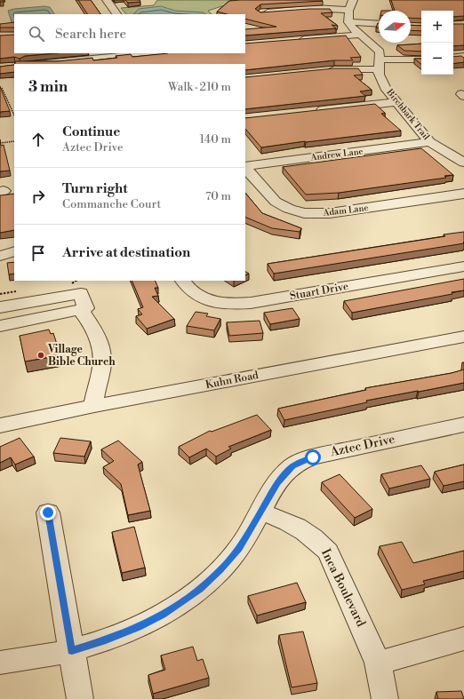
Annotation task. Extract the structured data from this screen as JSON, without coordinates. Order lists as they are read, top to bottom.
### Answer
{
  "streets": {
    "street": [
      "Birchbark Trail",
      "Andrew Lane",
      "Adam Lane",
      "Stuart Drive",
      "Kuhn Road",
      "Aztec Drive",
      "Inca Boulevard"
    ]
  },
  "crossings": [
    ["Birchbark Trail", "Andrew Lane"],
    ["Aztec Drive", "Inca Boulevard"]
  ],
  "places": ["Village Bible Church"],
  "north": "right",
  "page": {
    "map_buttons": ["+", "−"],
    "search": "Search here",
    "heading": ["3 min", "Walk · 210 m"],
    "list": [
      ["Continue", "Aztec Drive", "140 m"],
      ["Turn right", "Commanche Court", "70 m"],
      "Arrive at destination"
    ]
  }
}
